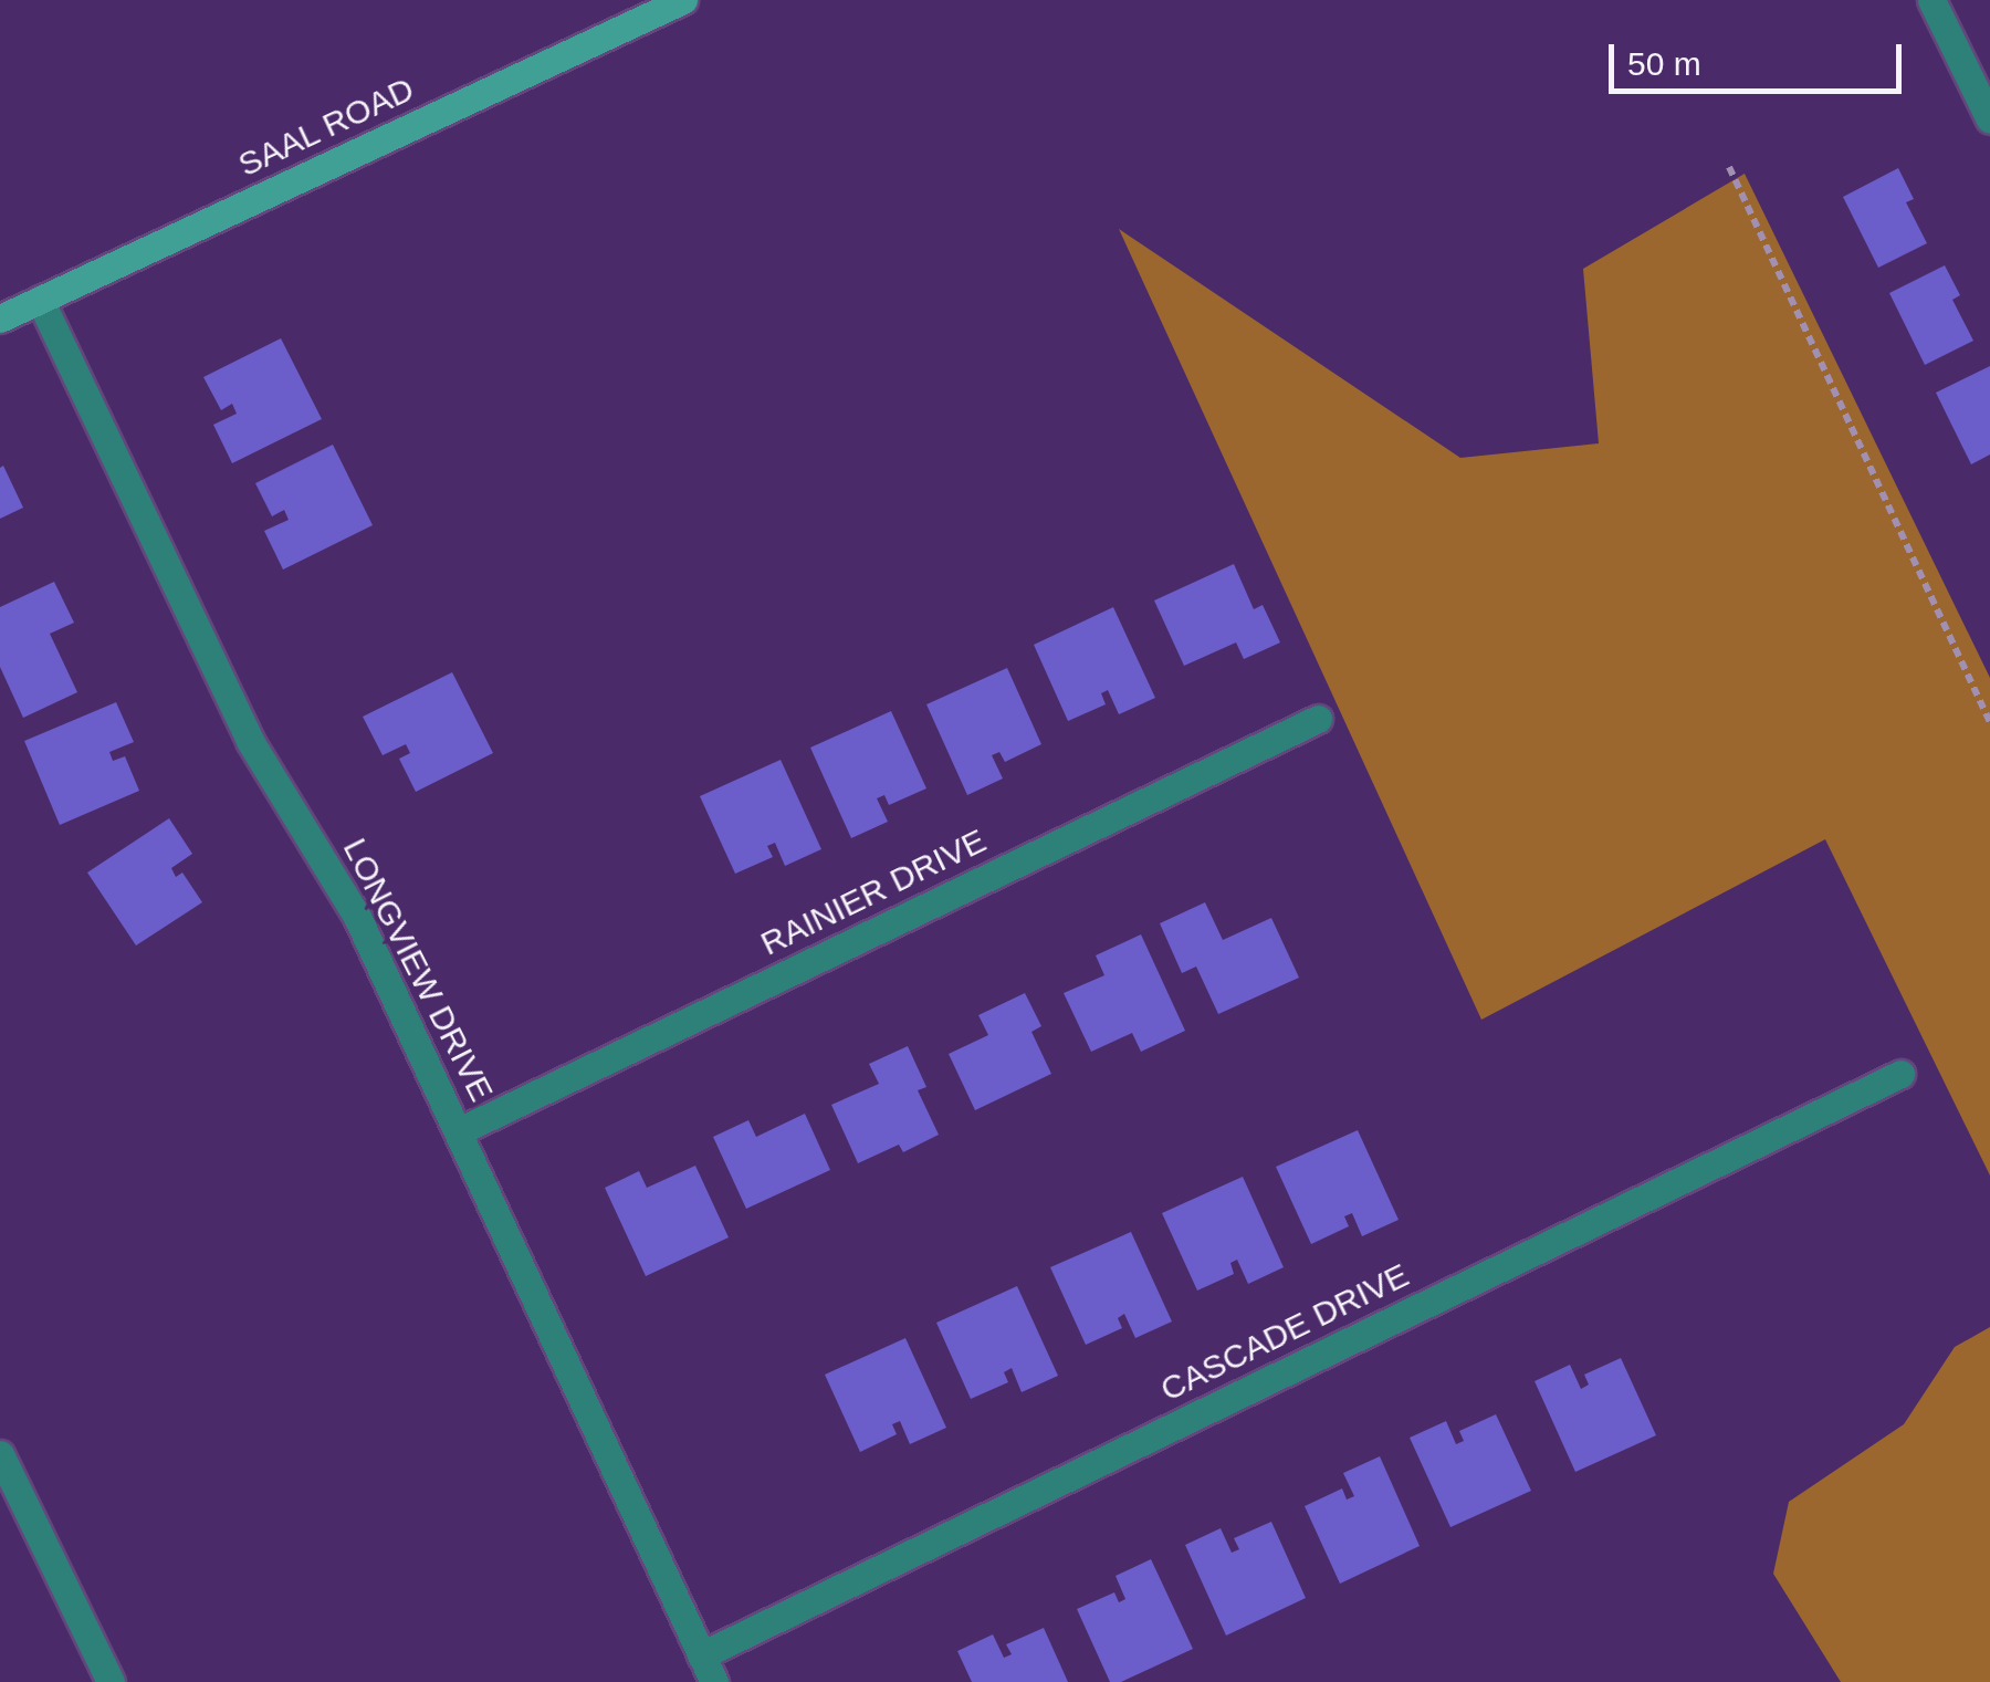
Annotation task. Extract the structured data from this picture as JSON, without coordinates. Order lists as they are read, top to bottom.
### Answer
{
  "streets": {
    "street": [
      "SAAL ROAD",
      "RAINIER DRIVE",
      "LONGVIEW DRIVE",
      "CASCADE DRIVE"
    ]
  },
  "crossings": [
    ["SAAL ROAD", "LONGVIEW DRIVE"],
    ["RAINIER DRIVE", "LONGVIEW DRIVE"],
    ["LONGVIEW DRIVE", "CASCADE DRIVE"]
  ],
  "scale_bar": "50 m"
}
